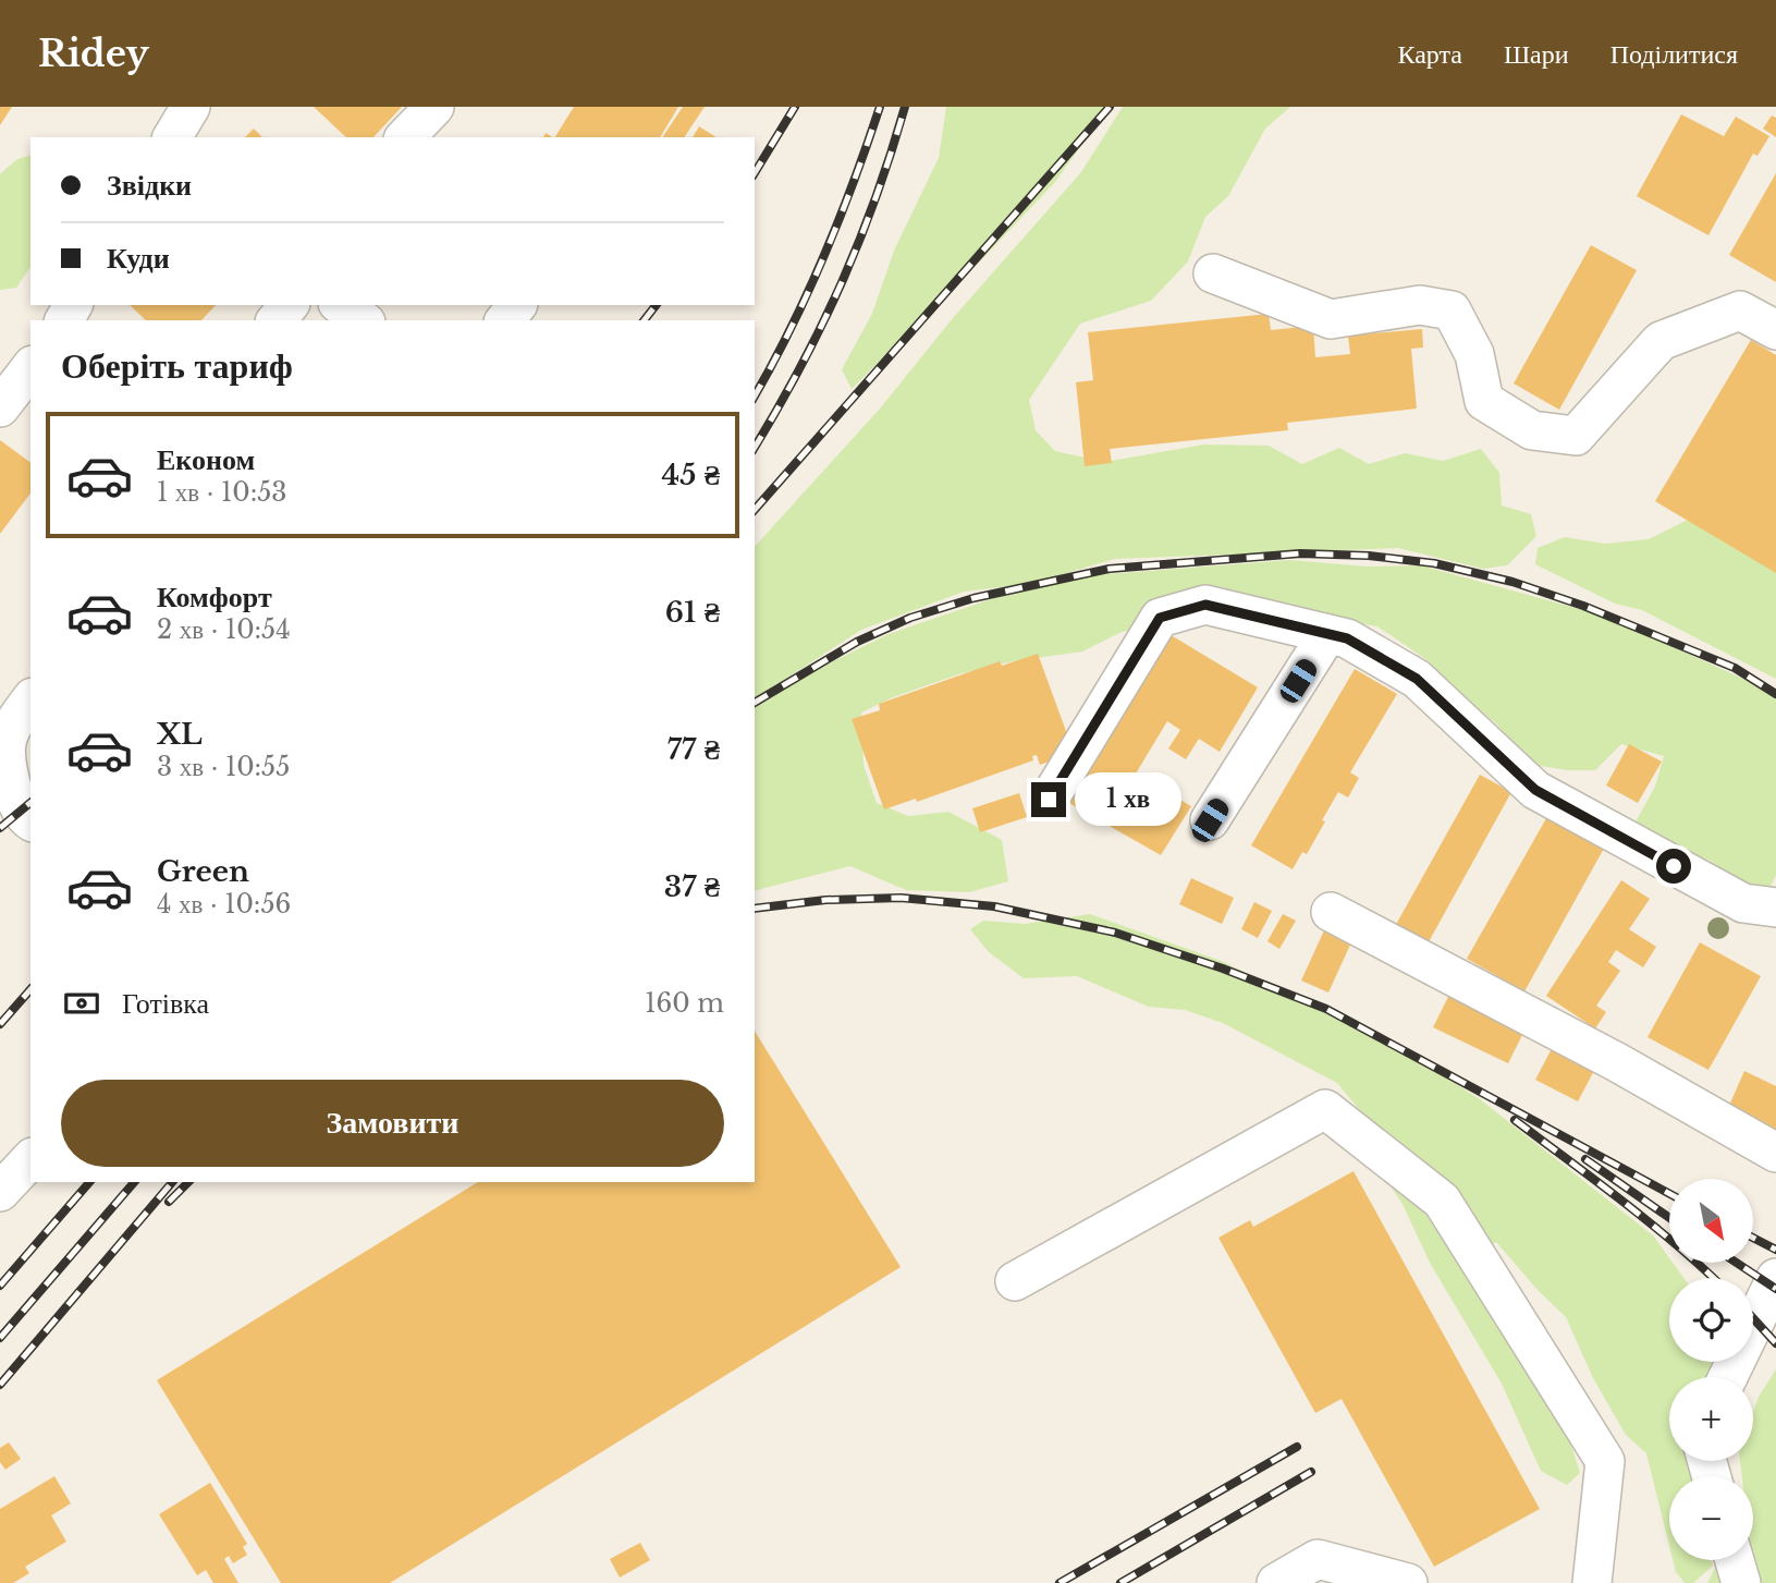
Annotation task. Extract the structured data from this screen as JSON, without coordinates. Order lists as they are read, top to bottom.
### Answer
{
  "north": "bottom right",
  "page": {
    "header": "Ridey",
    "nav": ["Карта", "Шари", "Поділитися"],
    "banner": ["Звідки", "Куди"],
    "heading": "Оберіть тариф",
    "list": [
      {
        "name": "Економ",
        "note": "1 хв · 10:53",
        "value": "45 ₴"
      },
      {
        "name": "Комфорт",
        "note": "2 хв · 10:54",
        "value": "61 ₴"
      },
      {
        "name": "XL",
        "note": "3 хв · 10:55",
        "value": "77 ₴"
      },
      {
        "name": "Green",
        "note": "4 хв · 10:56",
        "value": "37 ₴"
      }
    ],
    "bubble": "1 хв",
    "pay": ["Готівка", "160 m"],
    "buttons": "Замовити",
    "map_buttons": ["+", "−"]
  }
}
